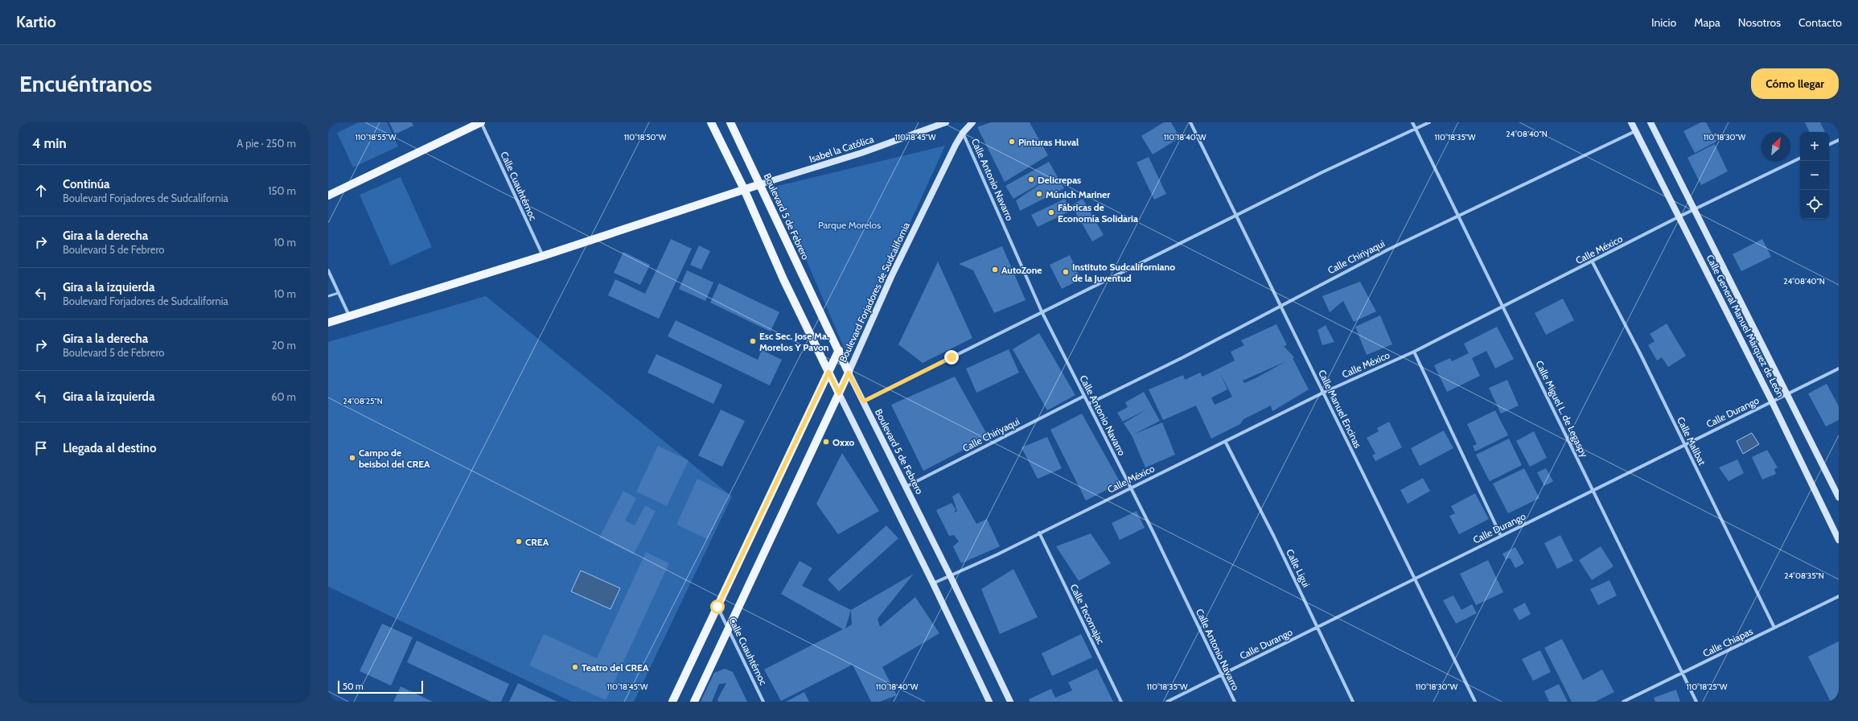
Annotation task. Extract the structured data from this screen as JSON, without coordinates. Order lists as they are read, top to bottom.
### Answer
{
  "streets": {
    "main road": ["Boulevard 5 de Febrero", "Boulevard Forjadores de Sudcalifornia"],
    "street": [
      "Isabel la Católica",
      "Calle Antonio Navarro",
      "Calle Cuauhtémoc",
      "Calle México",
      "Calle Chiriyaqui",
      "Calle General Manuel Márquez de León",
      "Calle Manuel Encinas",
      "Calle Miguel L. de Legaspy",
      "Calle Durango",
      "Calle Malibat",
      "Calle Ligui",
      "Calle Tecomajac",
      "Calle Chiapas"
    ]
  },
  "crossings": [
    ["Isabel la Católica", "Boulevard 5 de Febrero"],
    ["Calle Antonio Navarro", "Calle México"],
    ["Calle Antonio Navarro", "Calle Chiriyaqui"],
    ["Calle Antonio Navarro", "Boulevard Forjadores de Sudcalifornia"],
    ["Calle Antonio Navarro", "Calle Durango"],
    ["Calle Cuauhtémoc", "Boulevard Forjadores de Sudcalifornia"],
    ["Boulevard 5 de Febrero", "Calle México"],
    ["Boulevard 5 de Febrero", "Calle Chiriyaqui"],
    ["Boulevard 5 de Febrero", "Boulevard Forjadores de Sudcalifornia"],
    ["Calle México", "Calle General Manuel Márquez de León"],
    ["Calle México", "Calle Manuel Encinas"],
    ["Calle México", "Calle Miguel L. de Legaspy"],
    ["Calle México", "Calle Malibat"],
    ["Calle México", "Calle Ligui"],
    ["Calle México", "Calle Tecomajac"],
    ["Calle Chiriyaqui", "Calle General Manuel Márquez de León"],
    ["Calle Chiriyaqui", "Calle Manuel Encinas"],
    ["Calle Chiriyaqui", "Calle Miguel L. de Legaspy"],
    ["Calle General Manuel Márquez de León", "Calle Durango"],
    ["Calle Manuel Encinas", "Calle Durango"],
    ["Calle Miguel L. de Legaspy", "Calle Durango"],
    ["Calle Miguel L. de Legaspy", "Calle Chiapas"],
    ["Calle Durango", "Calle Malibat"],
    ["Calle Durango", "Calle Ligui"],
    ["Calle Malibat", "Calle Chiapas"]
  ],
  "parks": ["Parque Morelos"],
  "places": [
    "Pinturas Huval",
    "Delicrepas",
    "Múnich Mariner",
    "Fábricas de Economía Solidaria",
    "AutoZone",
    "Instituto Sudcaliforniano de la Juventud",
    "Esc Sec. Jose Ma. Morelos Y Pavon",
    "Oxxo",
    "Campo de beisbol del CREA",
    "CREA",
    "Teatro del CREA"
  ],
  "scale_bar": "50 m",
  "north": "top right",
  "page": {
    "header": "Kartio",
    "nav": [
      "Inicio",
      "Mapa",
      "Nosotros",
      "Contacto"
    ],
    "buttons": "Cómo llegar",
    "title": "Encuéntranos",
    "heading": ["4 min", "A pie · 250 m"],
    "map_buttons": ["+", "−"],
    "list": [
      ["Continúa", "Boulevard Forjadores de Sudcalifornia", "150 m"],
      ["Gira a la derecha", "Boulevard 5 de Febrero", "10 m"],
      ["Gira a la izquierda", "Boulevard Forjadores de Sudcalifornia", "10 m"],
      ["Gira a la derecha", "Boulevard 5 de Febrero", "20 m"],
      ["Gira a la izquierda", "60 m"],
      "Llegada al destino"
    ],
    "scale": "50 m"
  },
  "coordinates": [
    "24°08'40\"N",
    "110°18'55\"W",
    "110°18'50\"W",
    "110°18'45\"W",
    "110°18'40\"W",
    "110°18'35\"W",
    "110°18'30\"W",
    "24°08'25\"N",
    "24°08'35\"N",
    "110°18'25\"W"
  ]
}
